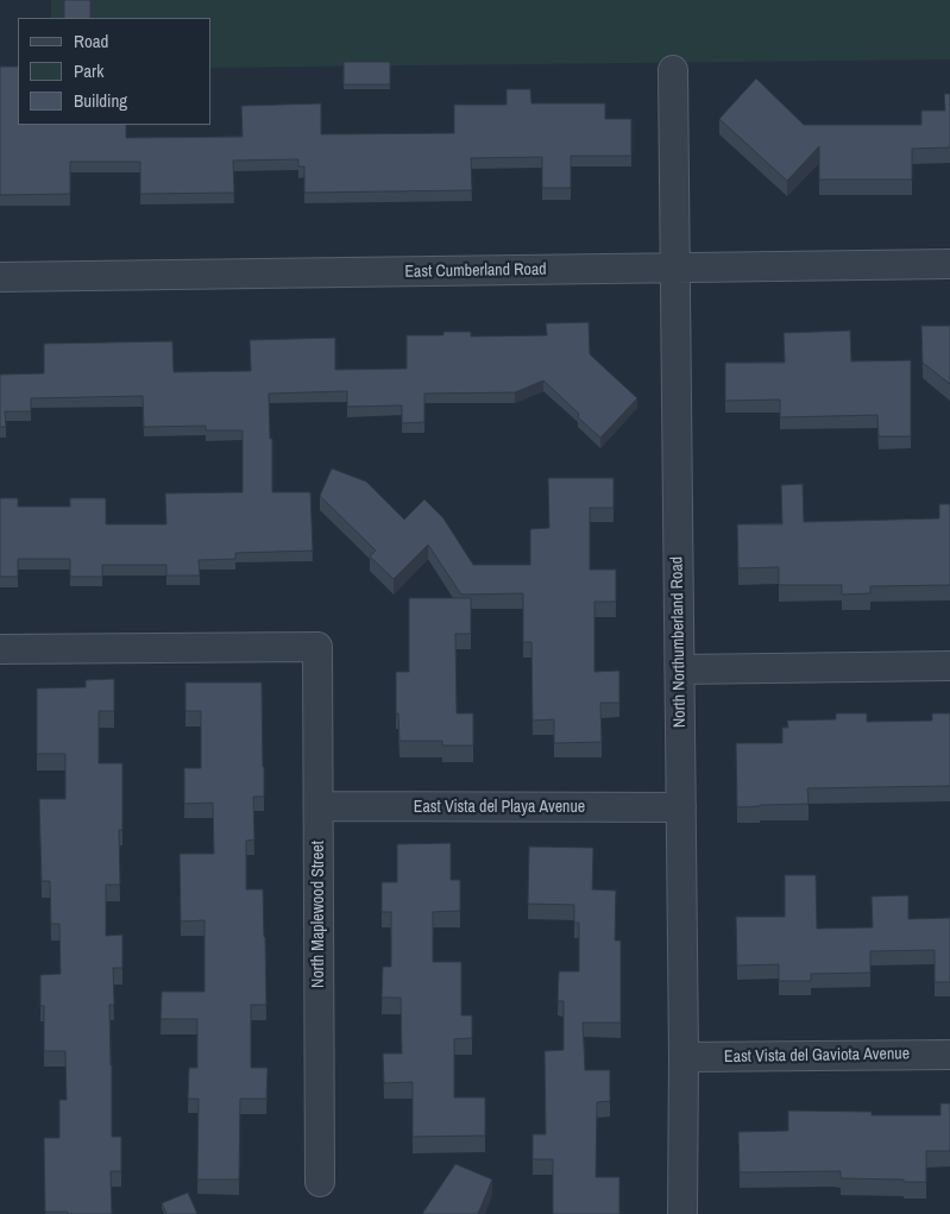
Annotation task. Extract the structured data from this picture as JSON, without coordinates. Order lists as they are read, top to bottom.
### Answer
{
  "streets": {
    "street": [
      "East Cumberland Road",
      "North Northumberland Road",
      "East Vista del Playa Avenue",
      "North Maplewood Street",
      "East Vista del Gaviota Avenue"
    ]
  },
  "crossings": [
    ["East Cumberland Road", "North Northumberland Road"],
    ["North Northumberland Road", "East Vista del Playa Avenue"],
    ["North Northumberland Road", "East Vista del Gaviota Avenue"],
    ["East Vista del Playa Avenue", "North Maplewood Street"]
  ],
  "legend": ["Road", "Park", "Building"]
}
